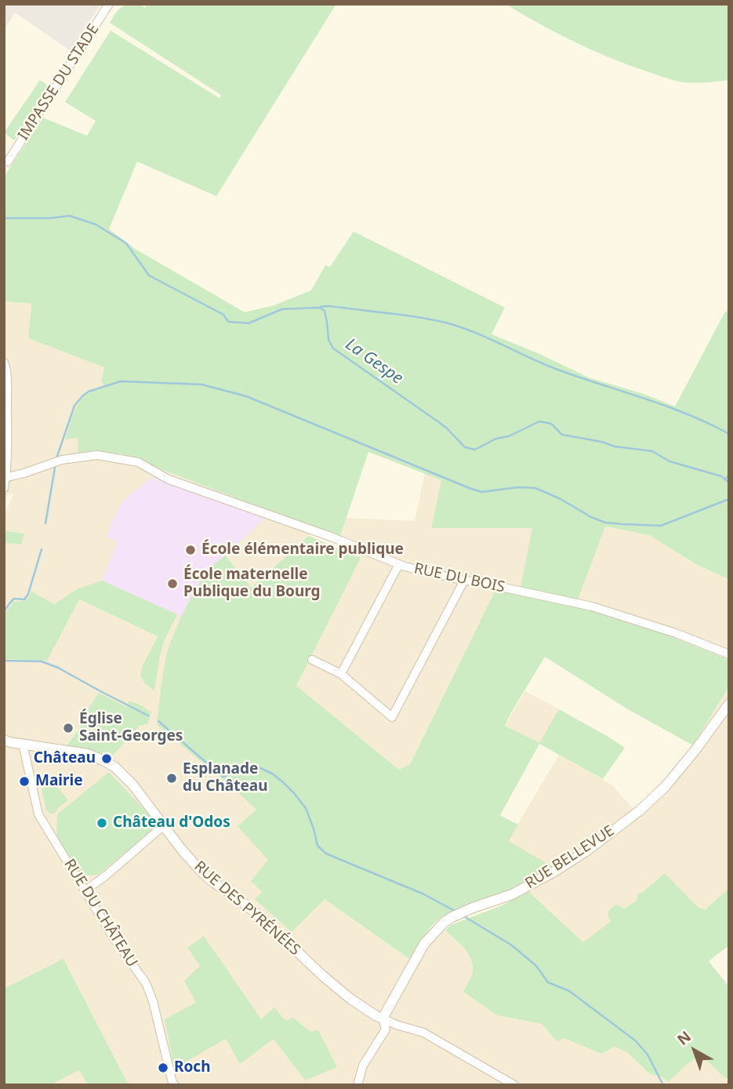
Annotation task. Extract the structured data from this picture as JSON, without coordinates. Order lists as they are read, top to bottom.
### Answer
{
  "streets": {
    "street": [
      "IMPASSE DU STADE",
      "RUE DU BOIS",
      "RUE BELLEVUE",
      "RUE DES PYRÉNÉES",
      "RUE DU CHÂTEAU"
    ]
  },
  "crossings": [
    ["RUE BELLEVUE", "RUE DES PYRÉNÉES"],
    ["RUE DES PYRÉNÉES", "RUE DU CHÂTEAU"]
  ],
  "water": ["La Gespe"],
  "places": [
    "École élémentaire publique",
    "École maternelle Publique du Bourg",
    "Église Saint-Georges",
    "Château",
    "Esplanade du Château",
    "Mairie",
    "Château d'Odos",
    "Roch"
  ],
  "north": "top left"
}
